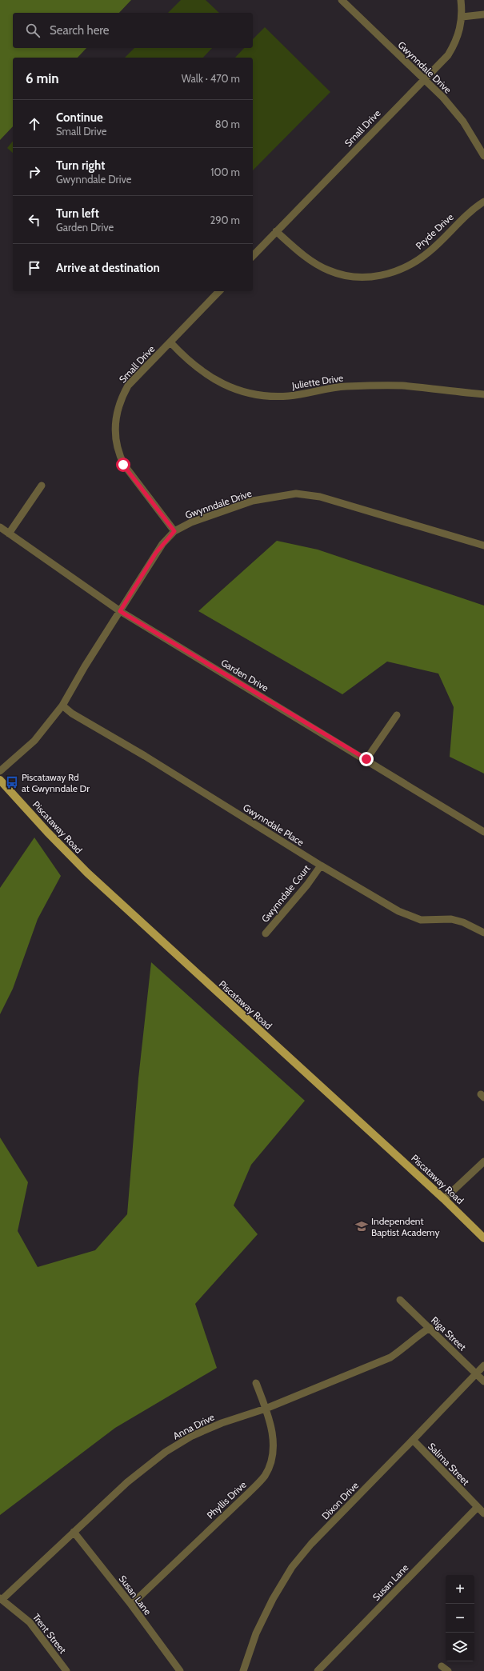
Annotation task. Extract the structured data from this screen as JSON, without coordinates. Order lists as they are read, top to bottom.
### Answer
{
  "streets": {
    "main road": ["Piscataway Road"],
    "street": [
      "Gwynndale Drive",
      "Small Drive",
      "Pryde Drive",
      "Juliette Drive",
      "Garden Drive",
      "Gwynndale Place",
      "Gwynndale Court",
      "Riga Street",
      "Anna Drive",
      "Salima Street",
      "Phyllis Drive",
      "Dixon Drive",
      "Susan Lane",
      "Trent Street"
    ]
  },
  "crossings": [
    ["Gwynndale Drive", "Small Drive"],
    ["Gwynndale Drive", "Garden Drive"],
    ["Gwynndale Drive", "Gwynndale Place"],
    ["Small Drive", "Pryde Drive"],
    ["Small Drive", "Juliette Drive"],
    ["Gwynndale Place", "Gwynndale Court"],
    ["Riga Street", "Anna Drive"],
    ["Riga Street", "Dixon Drive"],
    ["Anna Drive", "Phyllis Drive"],
    ["Anna Drive", "Susan Lane"],
    ["Anna Drive", "Trent Street"],
    ["Salima Street", "Dixon Drive"],
    ["Salima Street", "Susan Lane"],
    ["Phyllis Drive", "Susan Lane"]
  ],
  "places": {
    "bus stop": ["Piscataway Rd at Gwynndale Dr"],
    "school or university": ["Independent Baptist Academy"]
  },
  "page": {
    "search": "Search here",
    "heading": ["6 min", "Walk · 470 m"],
    "list": [
      ["Continue", "Small Drive", "80 m"],
      ["Turn right", "Gwynndale Drive", "100 m"],
      ["Turn left", "Garden Drive", "290 m"],
      "Arrive at destination"
    ],
    "map_buttons": ["+", "−"]
  }
}
